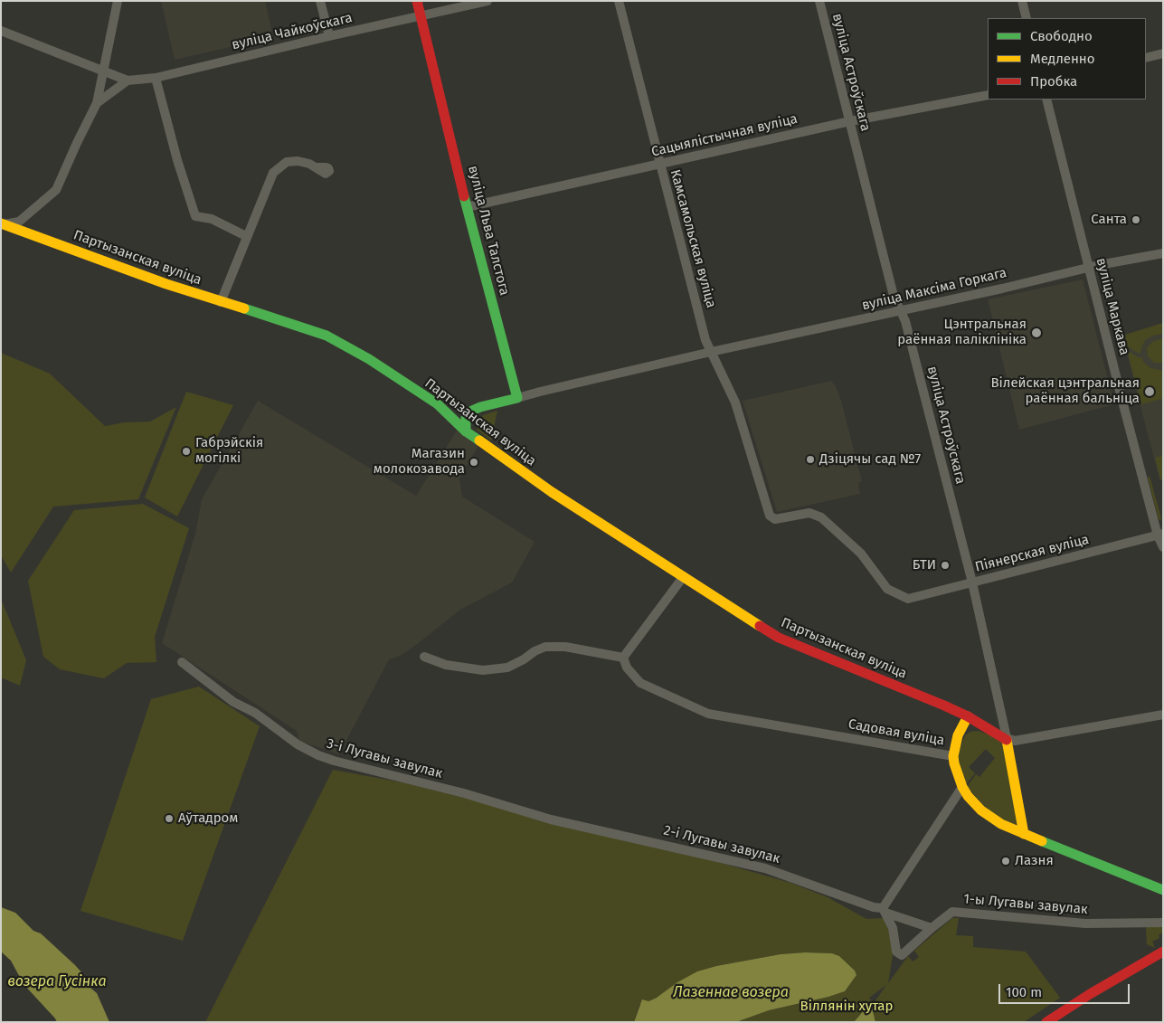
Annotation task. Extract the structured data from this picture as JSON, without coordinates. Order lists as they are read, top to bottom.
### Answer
{
  "streets": {
    "main road": [
      "вуліца Астроўскага",
      "вуліца Льва Талстога",
      "Партызанская вуліца",
      "Садовая вуліца"
    ],
    "street": [
      "вуліца Чайкоўскага",
      "Сацыялістычная вуліца",
      "Камсамольская вуліца",
      "вуліца Максіма Горкага",
      "вуліца Маркава",
      "Піянерская вуліца",
      "3-і Лугавы завулак",
      "2-і Лугавы завулак",
      "1-ы Лугавы завулак"
    ]
  },
  "crossings": [
    ["вуліца Чайкоўскага", "вуліца Льва Талстога"],
    ["вуліца Астроўскага", "Сацыялістычная вуліца"],
    ["вуліца Астроўскага", "Партызанская вуліца"],
    ["вуліца Астроўскага", "вуліца Максіма Горкага"],
    ["вуліца Астроўскага", "Піянерская вуліца"],
    ["вуліца Астроўскага", "Садовая вуліца"],
    ["Сацыялістычная вуліца", "вуліца Льва Талстога"],
    ["Сацыялістычная вуліца", "Камсамольская вуліца"],
    ["вуліца Льва Талстога", "вуліца Максіма Горкага"],
    ["Камсамольская вуліца", "вуліца Максіма Горкага"],
    ["Камсамольская вуліца", "Піянерская вуліца"],
    ["вуліца Максіма Горкага", "вуліца Маркава"],
    ["вуліца Максіма Горкага", "Піянерская вуліца"],
    ["вуліца Маркава", "Піянерская вуліца"],
    ["3-і Лугавы завулак", "2-і Лугавы завулак"],
    ["2-і Лугавы завулак", "1-ы Лугавы завулак"]
  ],
  "water": ["возера Гусінка", "Лазеннае возера"],
  "parks": ["Віллянін хутар"],
  "places": [
    "Санта",
    "Цэнтральная раённая паліклініка",
    "Вілейская цэнтральная раённая бальніца",
    "Габрэйскія могілкі",
    "Дзіцячы сад №7",
    "Магазин молокозавода",
    "БТИ",
    "Аўтадром",
    "Лазня"
  ],
  "legend": ["Свободно", "Медленно", "Пробка"],
  "scale_bar": "100 m"
}
